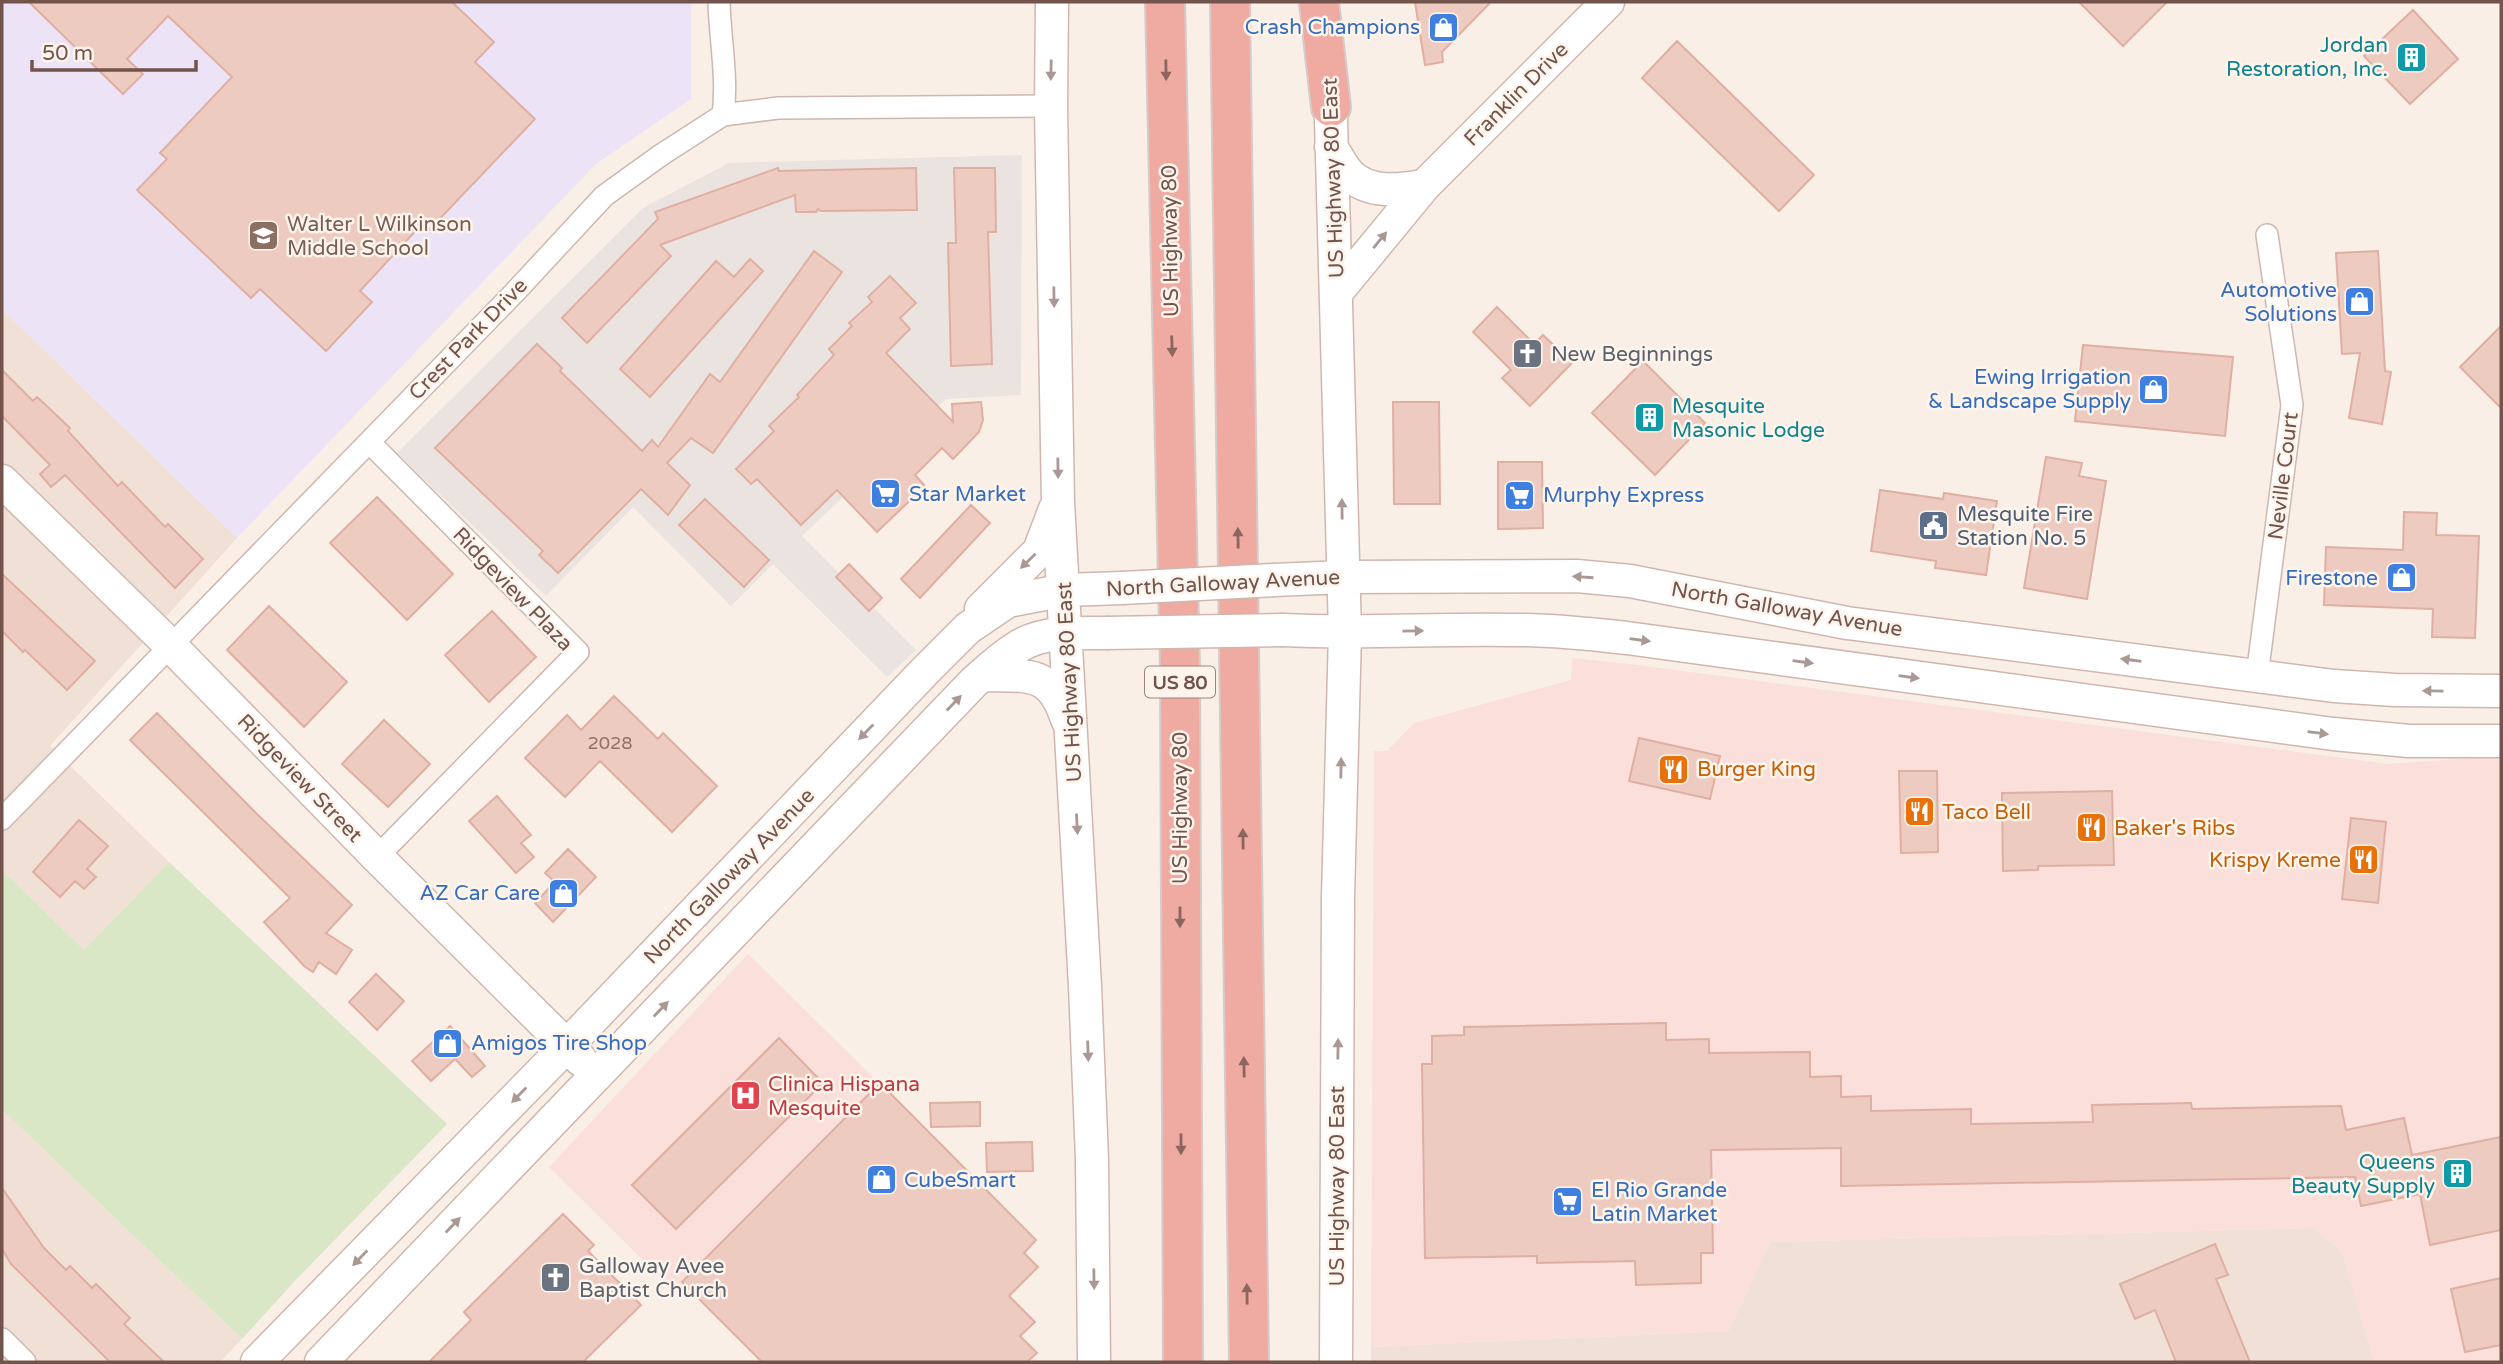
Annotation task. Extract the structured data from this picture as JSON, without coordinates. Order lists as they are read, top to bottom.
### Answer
{
  "streets": {
    "highway": ["US Highway 80", "US 80"],
    "main road": [
      "Franklin Drive",
      "US Highway 80 East",
      "North Galloway Avenue",
      "Ridgeview Street"
    ],
    "street": ["Crest Park Drive", "Neville Court", "Ridgeview Plaza"]
  },
  "crossings": [
    ["Franklin Drive", "US Highway 80 East"],
    ["US Highway 80 East", "Crest Park Drive"],
    ["US Highway 80 East", "North Galloway Avenue"],
    ["Crest Park Drive", "Ridgeview Plaza"],
    ["Crest Park Drive", "Ridgeview Street"],
    ["Neville Court", "North Galloway Avenue"],
    ["North Galloway Avenue", "Ridgeview Street"],
    ["Ridgeview Plaza", "Ridgeview Street"]
  ],
  "places": {
    "shop": [
      "Crash Champions",
      "Automotive Solutions",
      "Ewing Irrigation & Landscape Supply",
      "Firestone",
      "AZ Car Care",
      "Amigos Tire Shop",
      "CubeSmart"
    ],
    "building": ["Jordan Restoration, Inc.", "Mesquite Masonic Lodge", "Queens Beauty Supply"],
    "school or university": ["Walter L Wilkinson Middle School"],
    "church": ["New Beginnings", "Galloway Avee Baptist Church"],
    "supermarket": ["Star Market", "Murphy Express", "El Rio Grande Latin Market"],
    "public building": ["Mesquite Fire Station No. 5"],
    "restaurant": [
      "Burger King",
      "Taco Bell",
      "Baker's Ribs",
      "Krispy Kreme"
    ],
    "hospital": ["Clinica Hispana Mesquite"]
  },
  "house_numbers": ["2028"],
  "scale_bar": "50 m"
}
